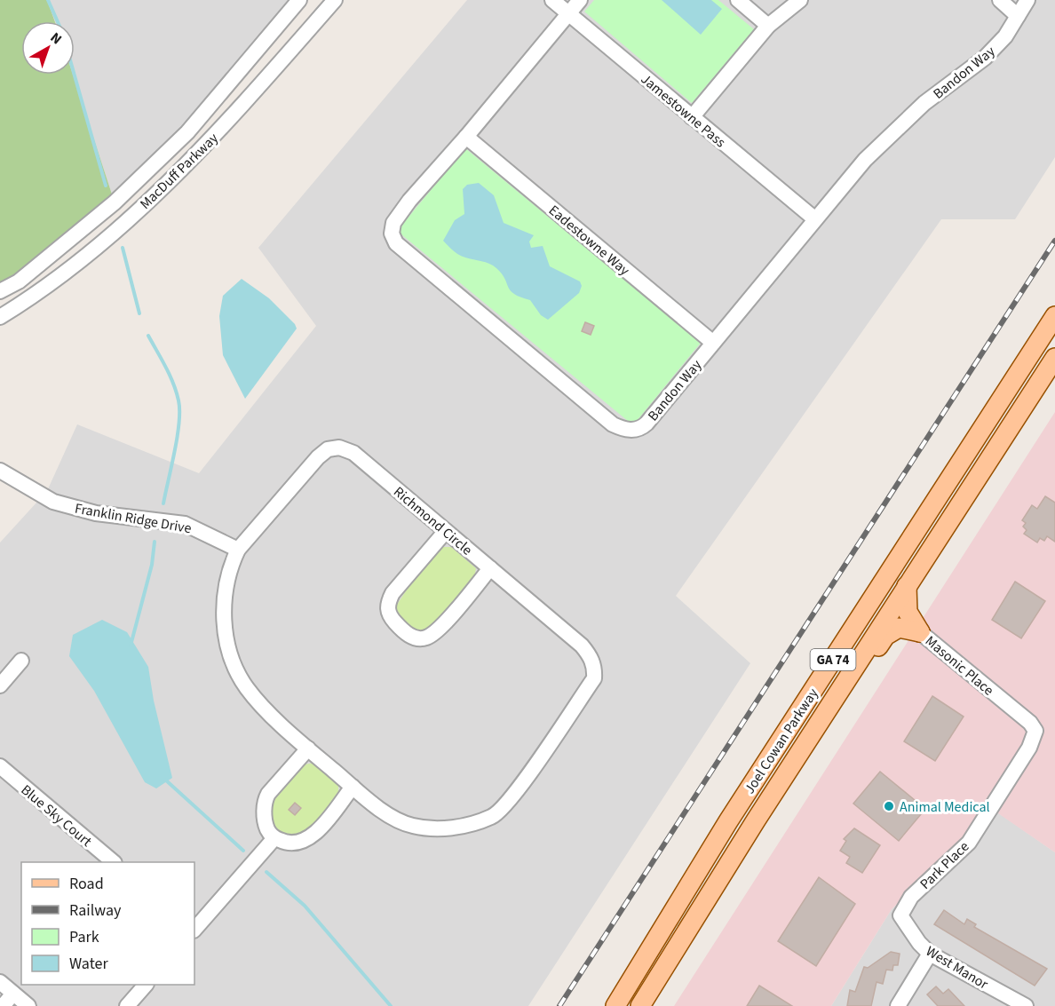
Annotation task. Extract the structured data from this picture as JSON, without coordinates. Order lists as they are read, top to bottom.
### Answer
{
  "streets": {
    "main road": ["GA 74", "Masonic Place", "Joel Cowan Parkway"],
    "street": [
      "Bandon Way",
      "Jamestowne Pass",
      "MacDuff Parkway",
      "Eadestowne Way",
      "Franklin Ridge Drive",
      "Richmond Circle",
      "Blue Sky Court",
      "Park Place",
      "West Manor"
    ]
  },
  "crossings": [
    ["Bandon Way", "Jamestowne Pass"],
    ["Bandon Way", "Eadestowne Way"],
    ["Franklin Ridge Drive", "Richmond Circle"],
    ["Masonic Place", "Joel Cowan Parkway"],
    ["Masonic Place", "Park Place"],
    ["Park Place", "West Manor"]
  ],
  "places": ["Animal Medical"],
  "legend": [
    "Road",
    "Railway",
    "Park",
    "Water"
  ],
  "north": "top right"
}
